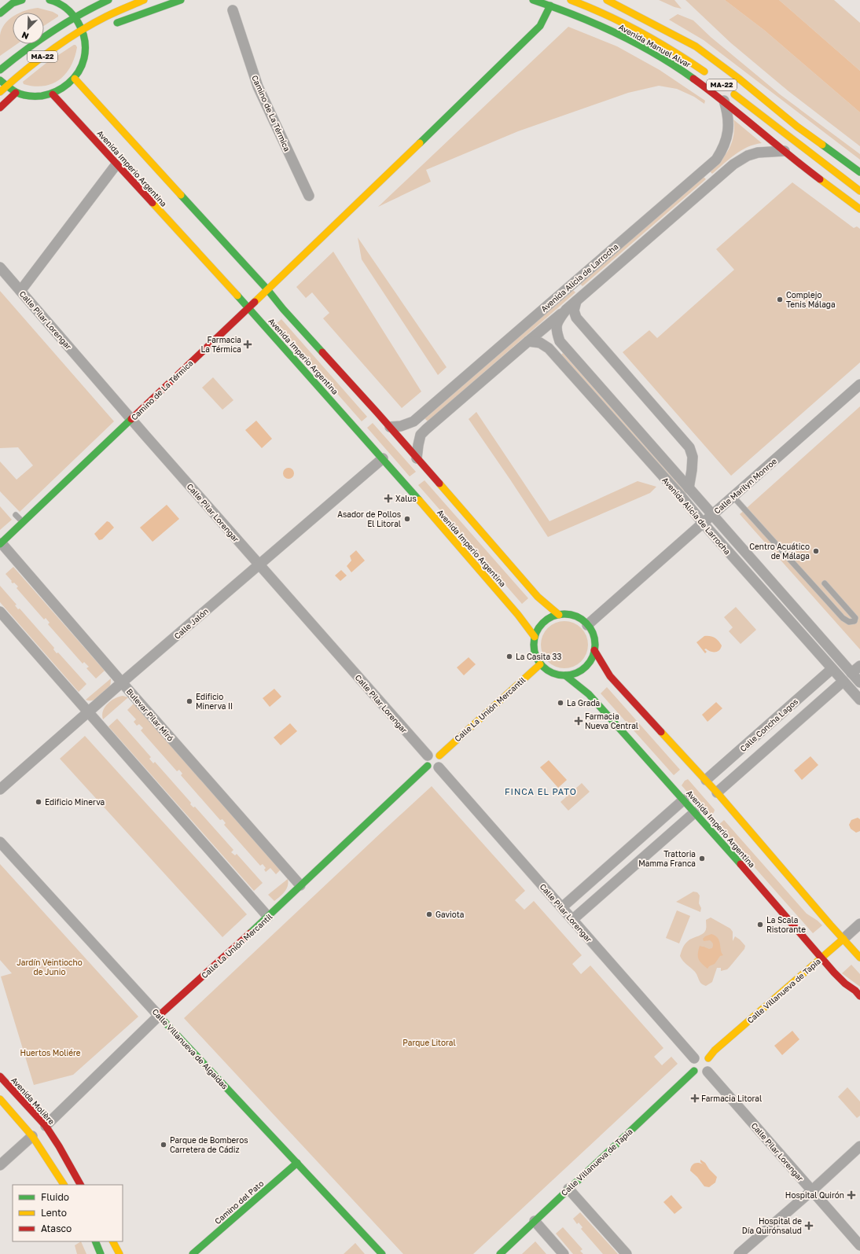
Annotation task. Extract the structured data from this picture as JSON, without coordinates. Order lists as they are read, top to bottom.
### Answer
{
  "streets": {
    "street": [
      "Avenida Manuel Alvar",
      "MA-22",
      "Camino de La Térmica",
      "Avenida Imperio Argentina",
      "Avenida Alicia de Larrocha",
      "Calle Pilar Lorengar",
      "Calle Marilyn Monroe",
      "Calle Jalón",
      "Calle La Unión Mercantil",
      "Bulevar Pilar Miró",
      "Calle Concha Lagos",
      "Calle Villanueva de Tapia",
      "Calle Villanueva de Algaidas",
      "Avenida Molière",
      "Camino del Pato"
    ]
  },
  "crossings": [
    ["Avenida Manuel Alvar", "Camino de La Térmica"],
    ["Avenida Manuel Alvar", "Avenida Alicia de Larrocha"],
    ["Camino de La Térmica", "Avenida Imperio Argentina"],
    ["Camino de La Térmica", "Calle Pilar Lorengar"],
    ["Camino de La Térmica", "Bulevar Pilar Miró"],
    ["Avenida Imperio Argentina", "Avenida Alicia de Larrocha"],
    ["Avenida Imperio Argentina", "Calle Marilyn Monroe"],
    ["Avenida Imperio Argentina", "Calle Jalón"],
    ["Avenida Imperio Argentina", "Calle La Unión Mercantil"],
    ["Avenida Imperio Argentina", "Calle Villanueva de Tapia"],
    ["Avenida Alicia de Larrocha", "Calle Marilyn Monroe"],
    ["Avenida Alicia de Larrocha", "Calle Concha Lagos"],
    ["Calle Pilar Lorengar", "Calle Jalón"],
    ["Calle Pilar Lorengar", "Calle La Unión Mercantil"],
    ["Calle Pilar Lorengar", "Calle Villanueva de Tapia"],
    ["Calle Marilyn Monroe", "Calle La Unión Mercantil"],
    ["Calle Jalón", "Bulevar Pilar Miró"],
    ["Calle La Unión Mercantil", "Bulevar Pilar Miró"],
    ["Calle La Unión Mercantil", "Calle Villanueva de Algaidas"],
    ["Calle La Unión Mercantil", "Avenida Molière"],
    ["Calle Villanueva de Algaidas", "Camino del Pato"]
  ],
  "districts": ["FINCA EL PATO"],
  "parks": ["Jardín Veintiocho de Junio", "Parque Litoral", "Huertos Moliére"],
  "places": {
    "other": [
      "Complejo Tenis Málaga",
      "Asador de Pollos El Litoral",
      "Centro Acuático de Málaga",
      "La Casita 33",
      "Edificio Minerva II",
      "La Grada",
      "Edificio Minerva",
      "Trattoria Mamma Franca",
      "Gaviota",
      "La Scala Ristorante",
      "Parque de Bomberos Carretera de Cádiz"
    ],
    "health": [
      "Farmacia La Térmica",
      "Xalus",
      "Farmacia Nueva Central",
      "Farmacia Litoral",
      "Hospital Quirón",
      "Hospital de Día Quirónsalud"
    ]
  },
  "legend": ["Fluido", "Lento", "Atasco"],
  "north": "bottom left"
}
